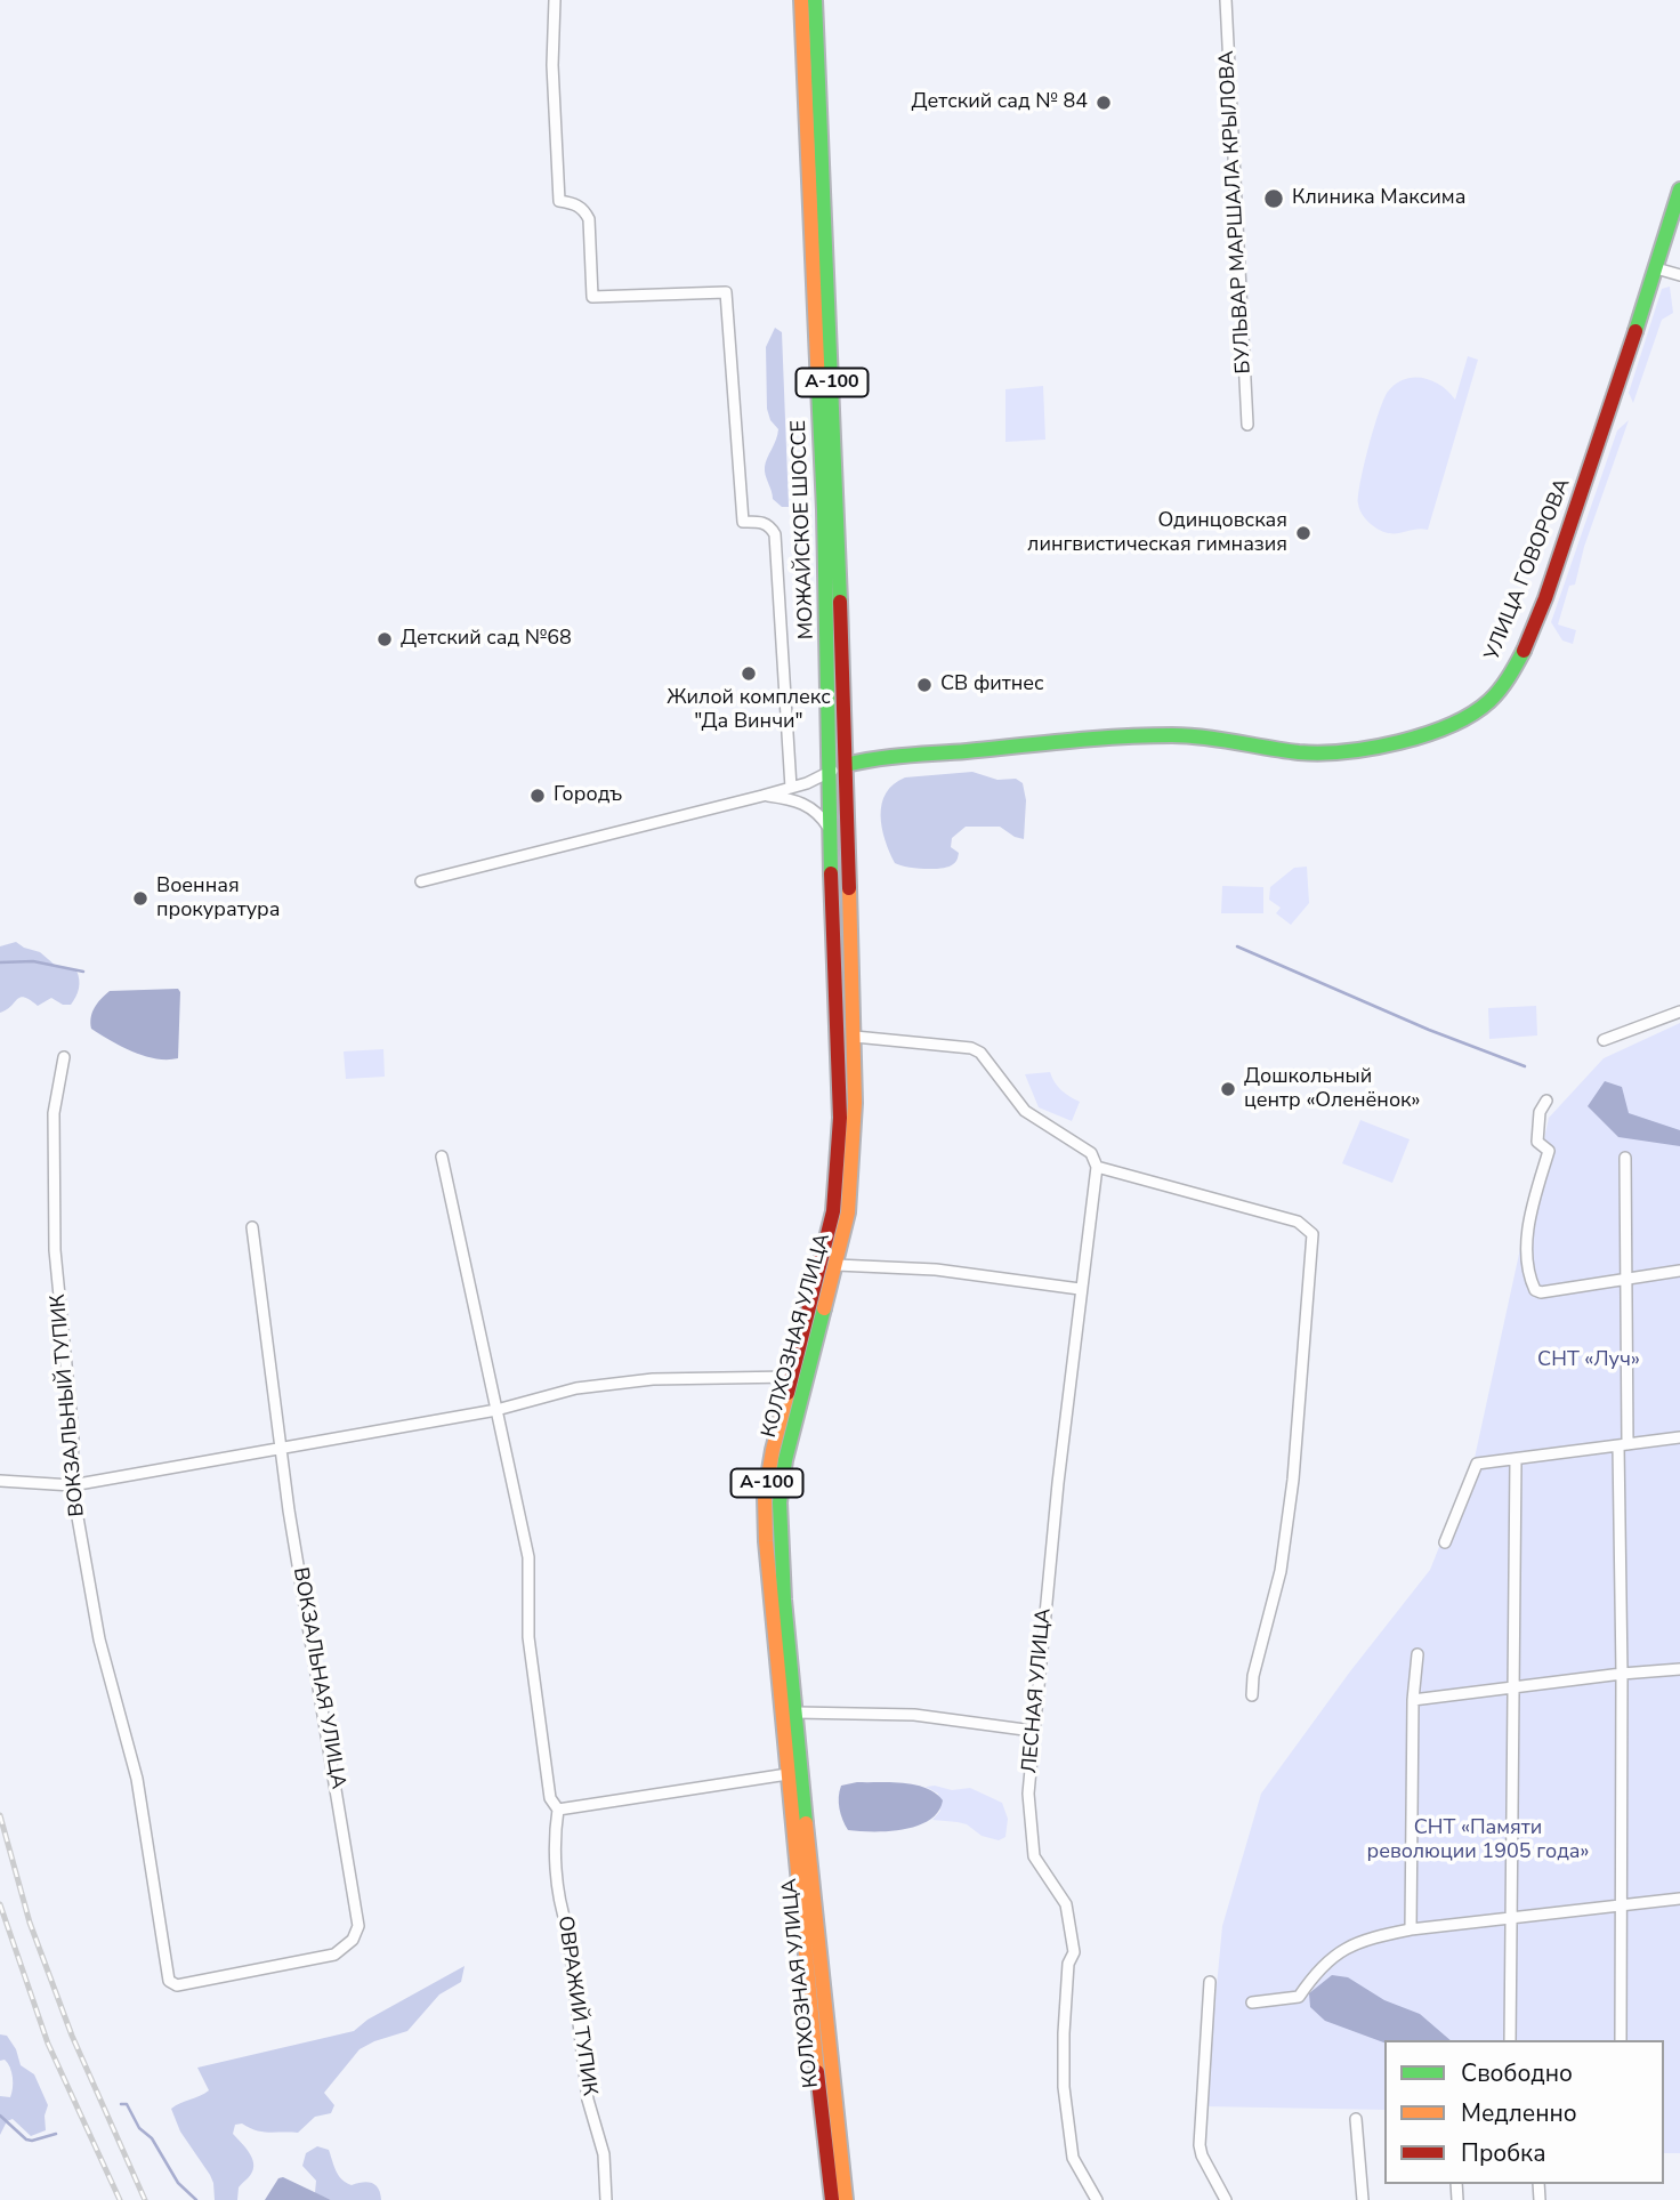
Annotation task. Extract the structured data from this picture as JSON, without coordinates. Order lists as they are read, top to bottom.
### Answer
{
  "streets": {
    "main road": [
      "А-100",
      "МОЖАЙСКОЕ ШОССЕ",
      "УЛИЦА ГОВОРОВА",
      "КОЛХОЗНАЯ УЛИЦА"
    ],
    "street": [
      "БУЛЬВАР МАРШАЛА КРЫЛОВА",
      "ВОКЗАЛЬНЫЙ ТУПИК",
      "ВОКЗАЛЬНАЯ УЛИЦА",
      "ЛЕСНАЯ УЛИЦА",
      "ОВРАЖИЙ ТУПИК"
    ]
  },
  "crossings": [
    ["МОЖАЙСКОЕ ШОССЕ", "УЛИЦА ГОВОРОВА"],
    ["МОЖАЙСКОЕ ШОССЕ", "КОЛХОЗНАЯ УЛИЦА"],
    ["УЛИЦА ГОВОРОВА", "КОЛХОЗНАЯ УЛИЦА"],
    ["ВОКЗАЛЬНЫЙ ТУПИК", "ВОКЗАЛЬНАЯ УЛИЦА"]
  ],
  "parks": ["СНТ «Луч»", "СНТ «Памяти революции 1905 года»"],
  "places": [
    "Детский сад № 84",
    "Клиника Максима",
    "Одинцовская лингвистическая гимназия",
    "Детский сад №68",
    "Жилой комплекс \"Да Винчи\"",
    "СВ фитнес",
    "Городъ",
    "Военная прокуратура",
    "Дошкольный центр «Оленёнок»"
  ],
  "legend": ["Свободно", "Медленно", "Пробка"]
}
